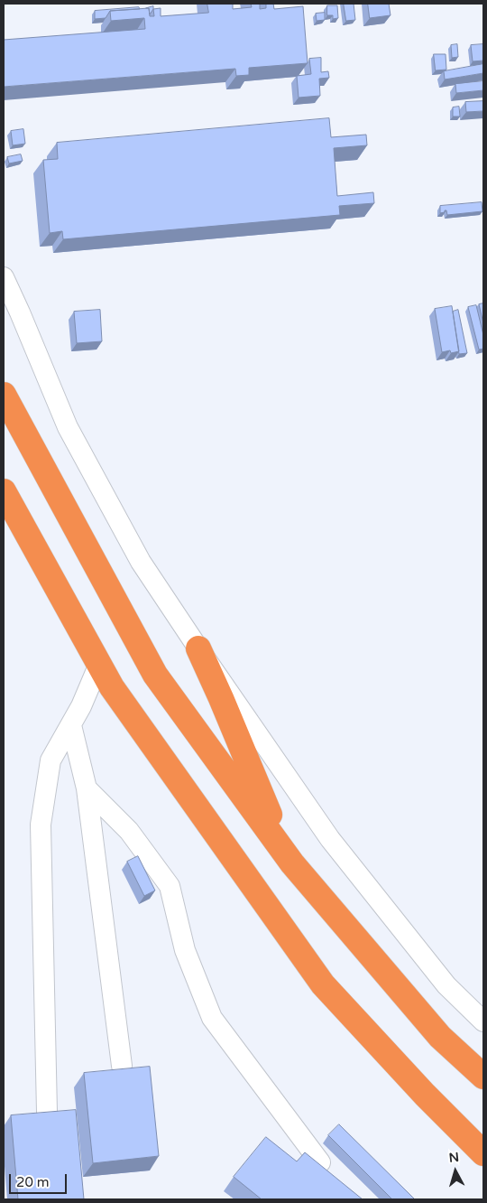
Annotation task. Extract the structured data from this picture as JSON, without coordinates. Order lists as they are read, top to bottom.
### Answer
{
  "scale_bar": "20 m",
  "north": "top"
}
